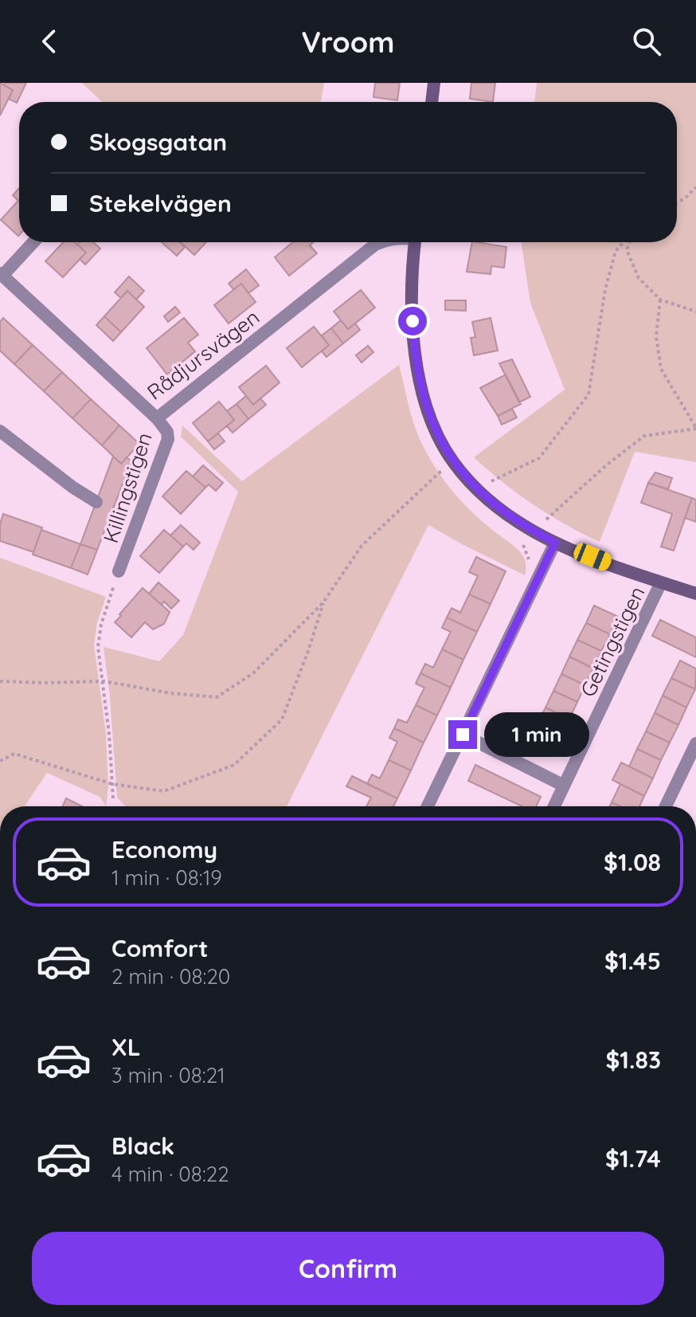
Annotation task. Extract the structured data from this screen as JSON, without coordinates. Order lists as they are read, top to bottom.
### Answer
{
  "streets": {
    "street": ["Rådjursvägen", "Killingstigen", "Getingstigen"]
  },
  "crossings": [
    ["Rådjursvägen", "Killingstigen"]
  ],
  "page": {
    "header": "Vroom",
    "banner": ["Skogsgatan", "Stekelvägen"],
    "bubble": "1 min",
    "list": [
      {
        "name": "Economy",
        "note": "1 min · 08:19",
        "value": "$1.08"
      },
      {
        "name": "Comfort",
        "note": "2 min · 08:20",
        "value": "$1.45"
      },
      {
        "name": "XL",
        "note": "3 min · 08:21",
        "value": "$1.83"
      },
      {
        "name": "Black",
        "note": "4 min · 08:22",
        "value": "$1.74"
      }
    ],
    "buttons": "Confirm"
  }
}
